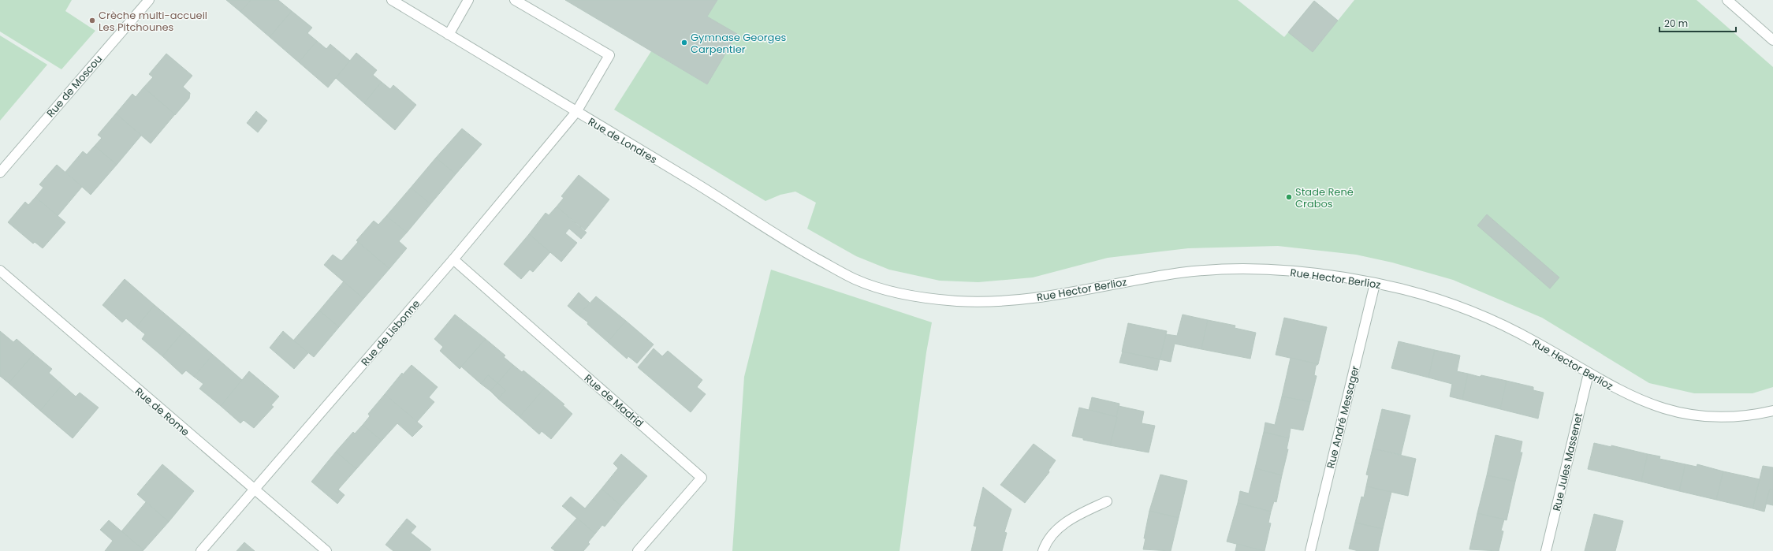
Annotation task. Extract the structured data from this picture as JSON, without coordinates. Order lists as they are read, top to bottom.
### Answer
{
  "streets": {
    "street": [
      "Rue de Moscou",
      "Rue de Londres",
      "Rue Hector Berlioz",
      "Rue de Lisbonne",
      "Rue de Madrid",
      "Rue de Rome",
      "Rue André Messager",
      "Rue Jules Massenet"
    ]
  },
  "crossings": [
    ["Rue de Londres", "Rue Hector Berlioz"],
    ["Rue de Londres", "Rue de Lisbonne"],
    ["Rue Hector Berlioz", "Rue André Messager"],
    ["Rue Hector Berlioz", "Rue Jules Massenet"],
    ["Rue de Lisbonne", "Rue de Madrid"],
    ["Rue de Lisbonne", "Rue de Rome"]
  ],
  "places": ["Crèche multi-accueil Les Pitchounes", "Gymnase Georges Carpentier", "Stade René Crabos"],
  "scale_bar": "20 m"
}
